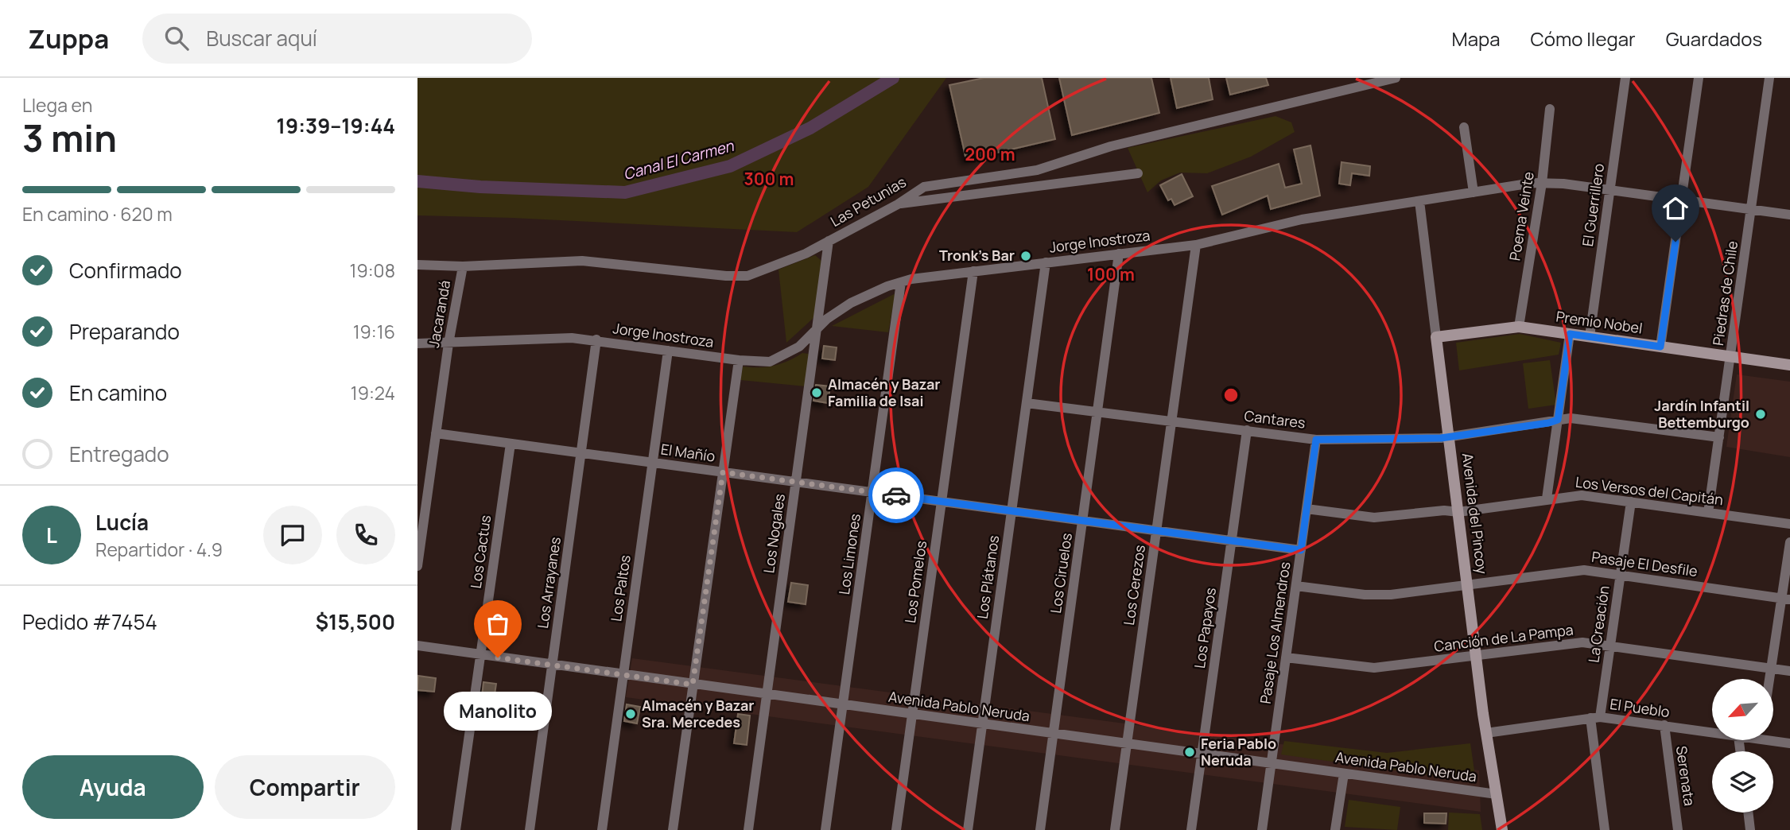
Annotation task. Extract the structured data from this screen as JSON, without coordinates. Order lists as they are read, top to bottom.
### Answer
{
  "streets": {
    "street": [
      "Las Petunias",
      "El Guerrillero",
      "Poema Veinte",
      "Jorge Inostroza",
      "Piedras de Chile",
      "Jacarandá",
      "Premio Nobel",
      "Cantares",
      "El Mañío",
      "Los Versos del Capitán",
      "Avenida del Pincoy",
      "Los Nogales",
      "Los Cactus",
      "Los Limones",
      "Pasaje El Desfile",
      "Los Ciruelos",
      "Los Plátanos",
      "Los Pomelos",
      "Los Arrayanes",
      "Los Cerezos",
      "Los Paltos",
      "La Creación",
      "Los Papayos",
      "Pasaje Los Almendros",
      "Canción de La Pampa",
      "Avenida Pablo Neruda",
      "El Pueblo",
      "Serenata"
    ]
  },
  "crossings": [
    ["Las Petunias", "Jacarandá"],
    ["Las Petunias", "Los Nogales"],
    ["El Guerrillero", "Jorge Inostroza"],
    ["El Guerrillero", "Premio Nobel"],
    ["Poema Veinte", "Jorge Inostroza"],
    ["Poema Veinte", "Premio Nobel"],
    ["Jorge Inostroza", "Piedras de Chile"],
    ["Jorge Inostroza", "Jacarandá"],
    ["Jorge Inostroza", "Avenida del Pincoy"],
    ["Jorge Inostroza", "Los Nogales"],
    ["Jorge Inostroza", "Los Limones"],
    ["Jorge Inostroza", "Los Ciruelos"],
    ["Jorge Inostroza", "Los Plátanos"],
    ["Jorge Inostroza", "Los Pomelos"],
    ["Jorge Inostroza", "Los Arrayanes"],
    ["Jorge Inostroza", "Los Cerezos"],
    ["Jorge Inostroza", "Los Paltos"],
    ["Piedras de Chile", "Premio Nobel"],
    ["Piedras de Chile", "Cantares"],
    ["Piedras de Chile", "Los Versos del Capitán"],
    ["Jacarandá", "El Mañío"],
    ["Premio Nobel", "Avenida del Pincoy"],
    ["Cantares", "Avenida del Pincoy"],
    ["Cantares", "Los Ciruelos"],
    ["Cantares", "Los Plátanos"],
    ["Cantares", "Los Cerezos"],
    ["Cantares", "Los Papayos"],
    ["Cantares", "Pasaje Los Almendros"],
    ["El Mañío", "Los Nogales"],
    ["El Mañío", "Los Cactus"],
    ["El Mañío", "Los Limones"],
    ["El Mañío", "Los Ciruelos"],
    ["El Mañío", "Los Plátanos"],
    ["El Mañío", "Los Pomelos"],
    ["El Mañío", "Los Arrayanes"],
    ["El Mañío", "Los Cerezos"],
    ["El Mañío", "Los Paltos"],
    ["El Mañío", "Los Papayos"],
    ["El Mañío", "Pasaje Los Almendros"],
    ["Los Versos del Capitán", "Avenida del Pincoy"],
    ["Los Versos del Capitán", "La Creación"],
    ["Los Versos del Capitán", "Pasaje Los Almendros"],
    ["Avenida del Pincoy", "Pasaje El Desfile"],
    ["Avenida del Pincoy", "Canción de La Pampa"],
    ["Avenida del Pincoy", "Avenida Pablo Neruda"],
    ["Avenida del Pincoy", "El Pueblo"],
    ["Los Nogales", "Avenida Pablo Neruda"],
    ["Los Cactus", "Avenida Pablo Neruda"],
    ["Los Limones", "Avenida Pablo Neruda"],
    ["Pasaje El Desfile", "La Creación"],
    ["Pasaje El Desfile", "Pasaje Los Almendros"],
    ["Los Ciruelos", "Avenida Pablo Neruda"],
    ["Los Plátanos", "Avenida Pablo Neruda"],
    ["Los Pomelos", "Avenida Pablo Neruda"],
    ["Los Arrayanes", "Avenida Pablo Neruda"],
    ["Los Cerezos", "Avenida Pablo Neruda"],
    ["Los Paltos", "Avenida Pablo Neruda"],
    ["La Creación", "Canción de La Pampa"],
    ["La Creación", "El Pueblo"],
    ["Los Papayos", "Avenida Pablo Neruda"],
    ["Pasaje Los Almendros", "Canción de La Pampa"],
    ["Pasaje Los Almendros", "Avenida Pablo Neruda"],
    ["El Pueblo", "Serenata"]
  ],
  "water": ["Canal El Carmen"],
  "places": [
    "Tronk's Bar",
    "Almacén y Bazar Familia de Isai",
    "Jardín Infantil Bettemburgo",
    "Manolito",
    "Almacén y Bazar Sra. Mercedes",
    "Feria Pablo Neruda"
  ],
  "north": "bottom left",
  "page": {
    "header": "Zuppa",
    "search": "Buscar aquí",
    "nav": ["Mapa", "Cómo llegar", "Guardados"],
    "heading": ["3 min", "Llega en", "19:39–19:44"],
    "panel": [
      "Lucía",
      "Repartidor · 4.9",
      "Pedido #7454",
      "$15,500"
    ],
    "bar": "En camino · 620 m",
    "list": [
      ["Confirmado", "19:08"],
      ["Preparando", "19:16"],
      ["En camino", "19:24"],
      "Entregado"
    ],
    "round": "L",
    "bubble": "Manolito",
    "buttons": ["Ayuda", "Compartir"]
  },
  "rings": ["200 m", "300 m", "100 m"]
}
